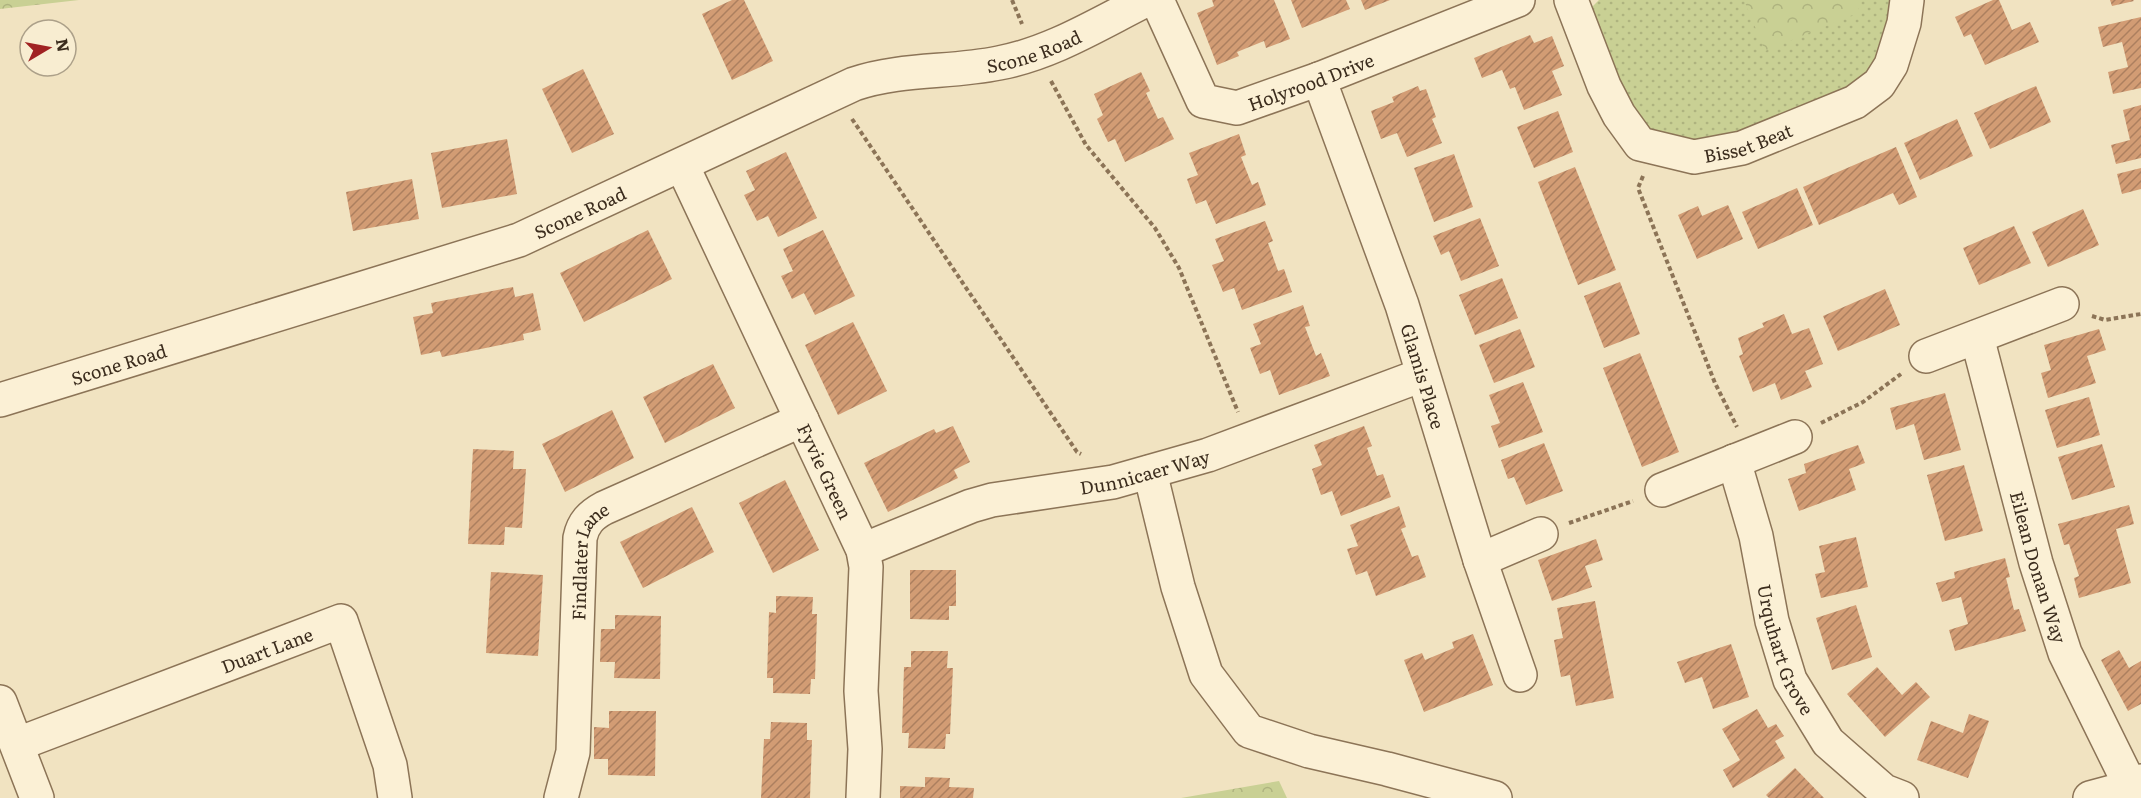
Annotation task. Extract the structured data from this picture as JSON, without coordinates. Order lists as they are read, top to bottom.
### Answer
{
  "streets": {
    "street": [
      "Scone Road",
      "Holyrood Drive",
      "Bisset Beat",
      "Glamis Place",
      "Fyvie Green",
      "Dunnicaer Way",
      "Findlater Lane",
      "Eilean Donan Way",
      "Urquhart Grove",
      "Duart Lane"
    ]
  },
  "crossings": [
    ["Scone Road", "Fyvie Green"],
    ["Holyrood Drive", "Glamis Place"],
    ["Glamis Place", "Dunnicaer Way"],
    ["Fyvie Green", "Dunnicaer Way"],
    ["Fyvie Green", "Findlater Lane"]
  ],
  "north": "right"
}
